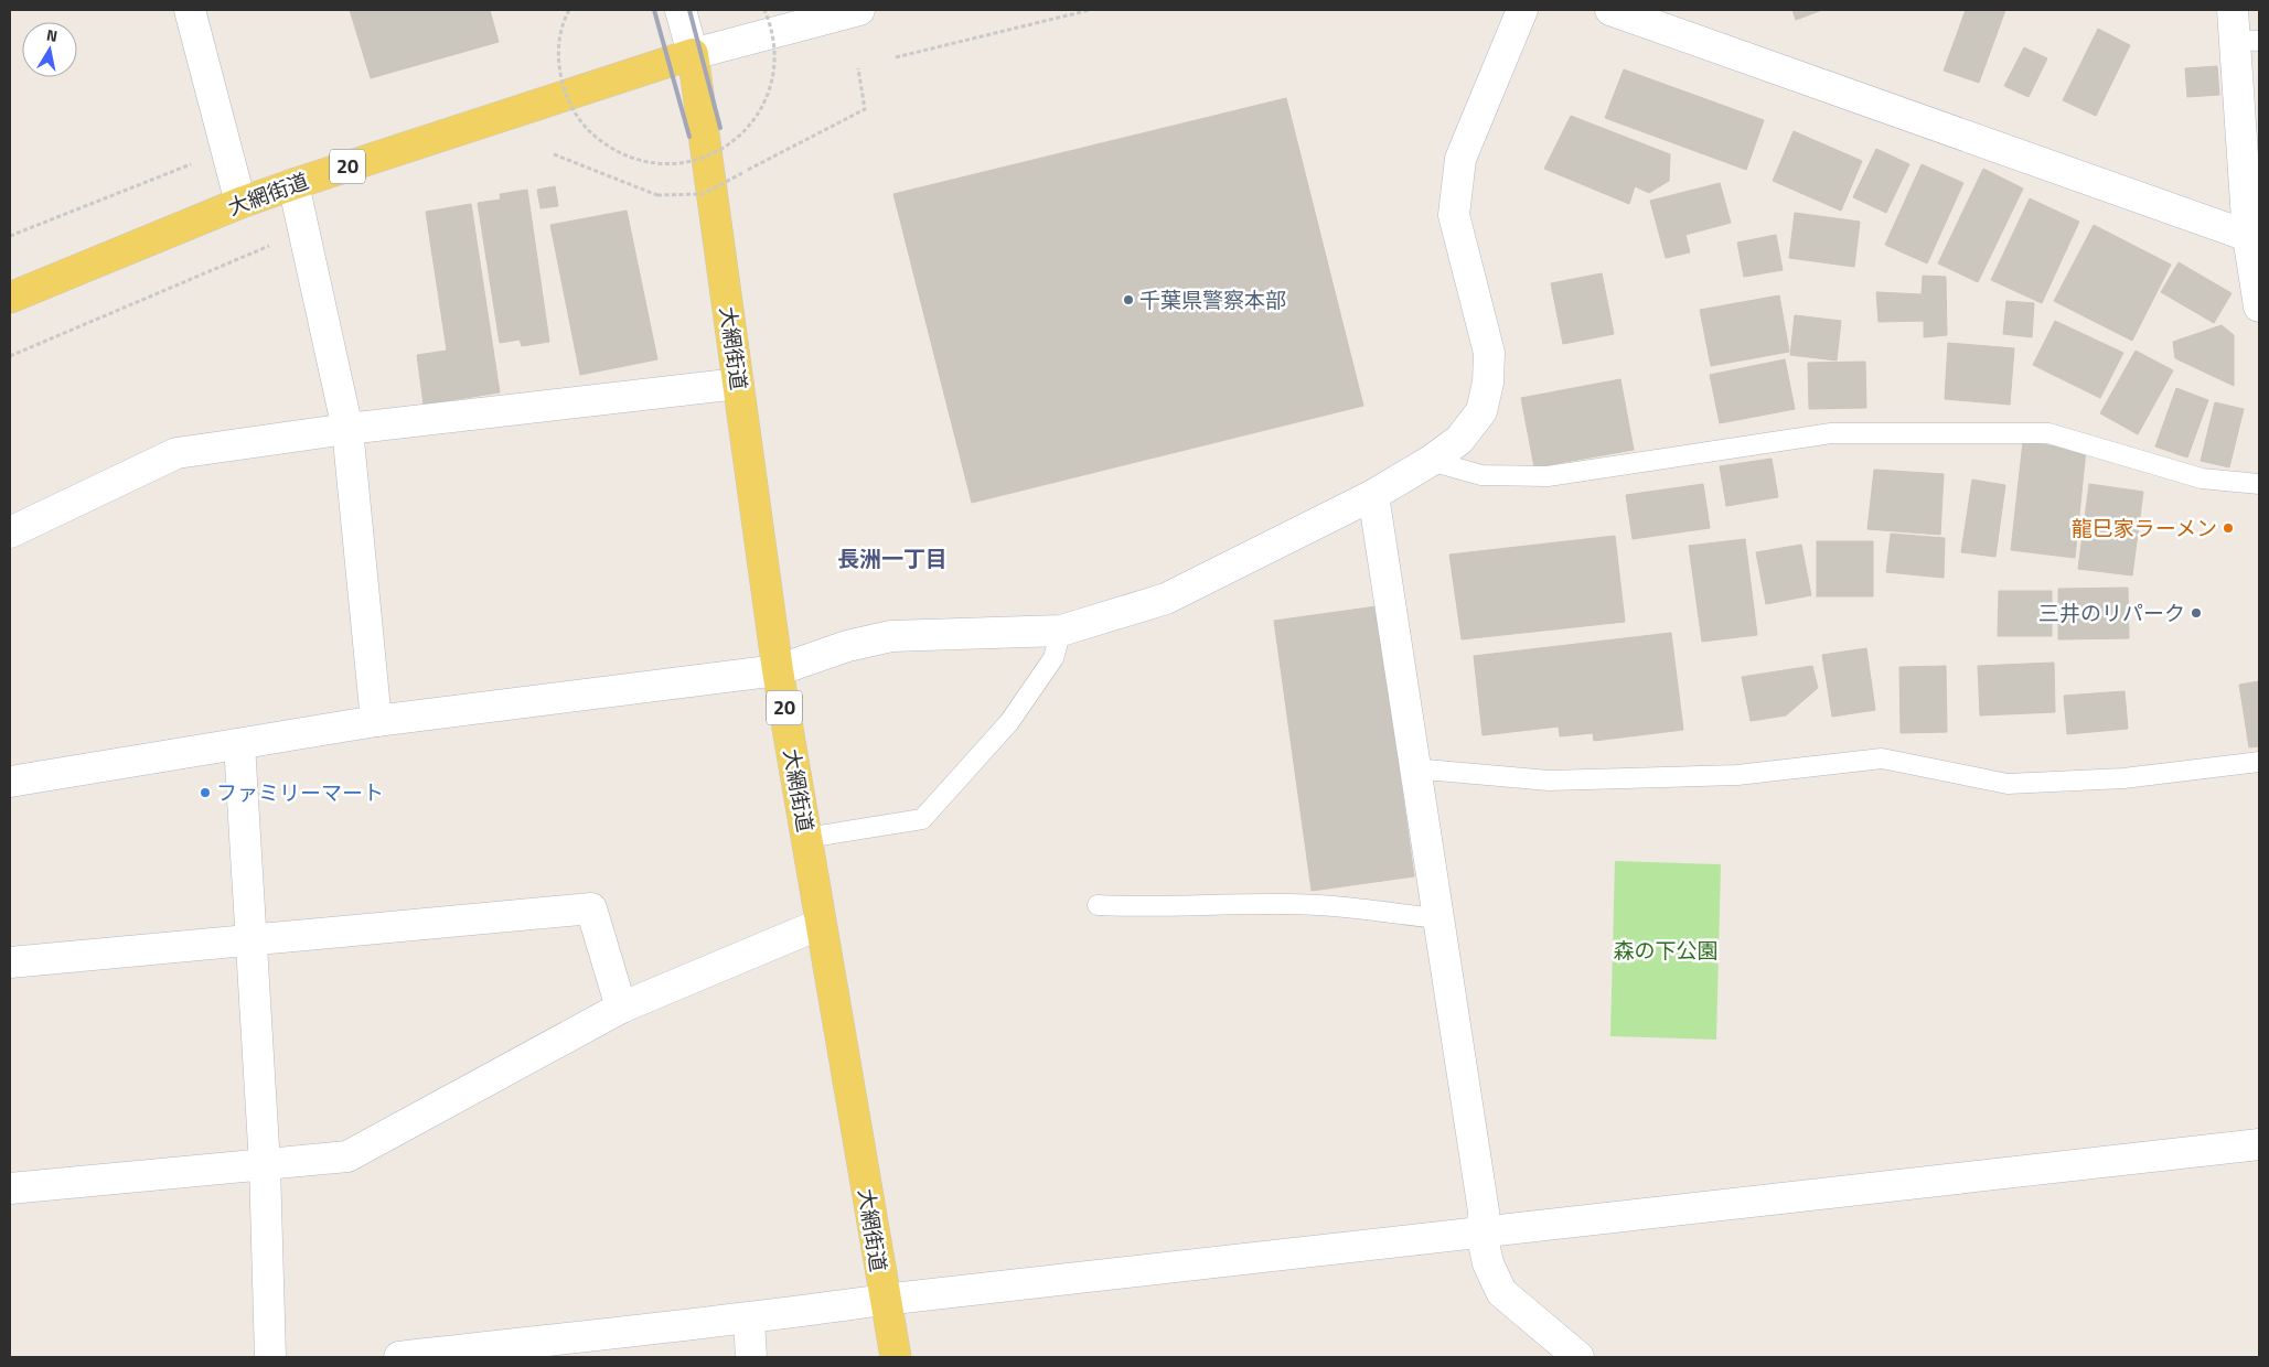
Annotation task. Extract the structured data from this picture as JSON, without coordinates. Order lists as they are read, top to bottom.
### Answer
{
  "streets": {
    "main road": ["20", "大網街道"]
  },
  "districts": ["長洲一丁目"],
  "parks": ["森の下公園"],
  "places": [
    "千葉県警察本部",
    "龍巳家ラーメン",
    "三井のリパーク",
    "ファミリーマート"
  ],
  "north": "top"
}
